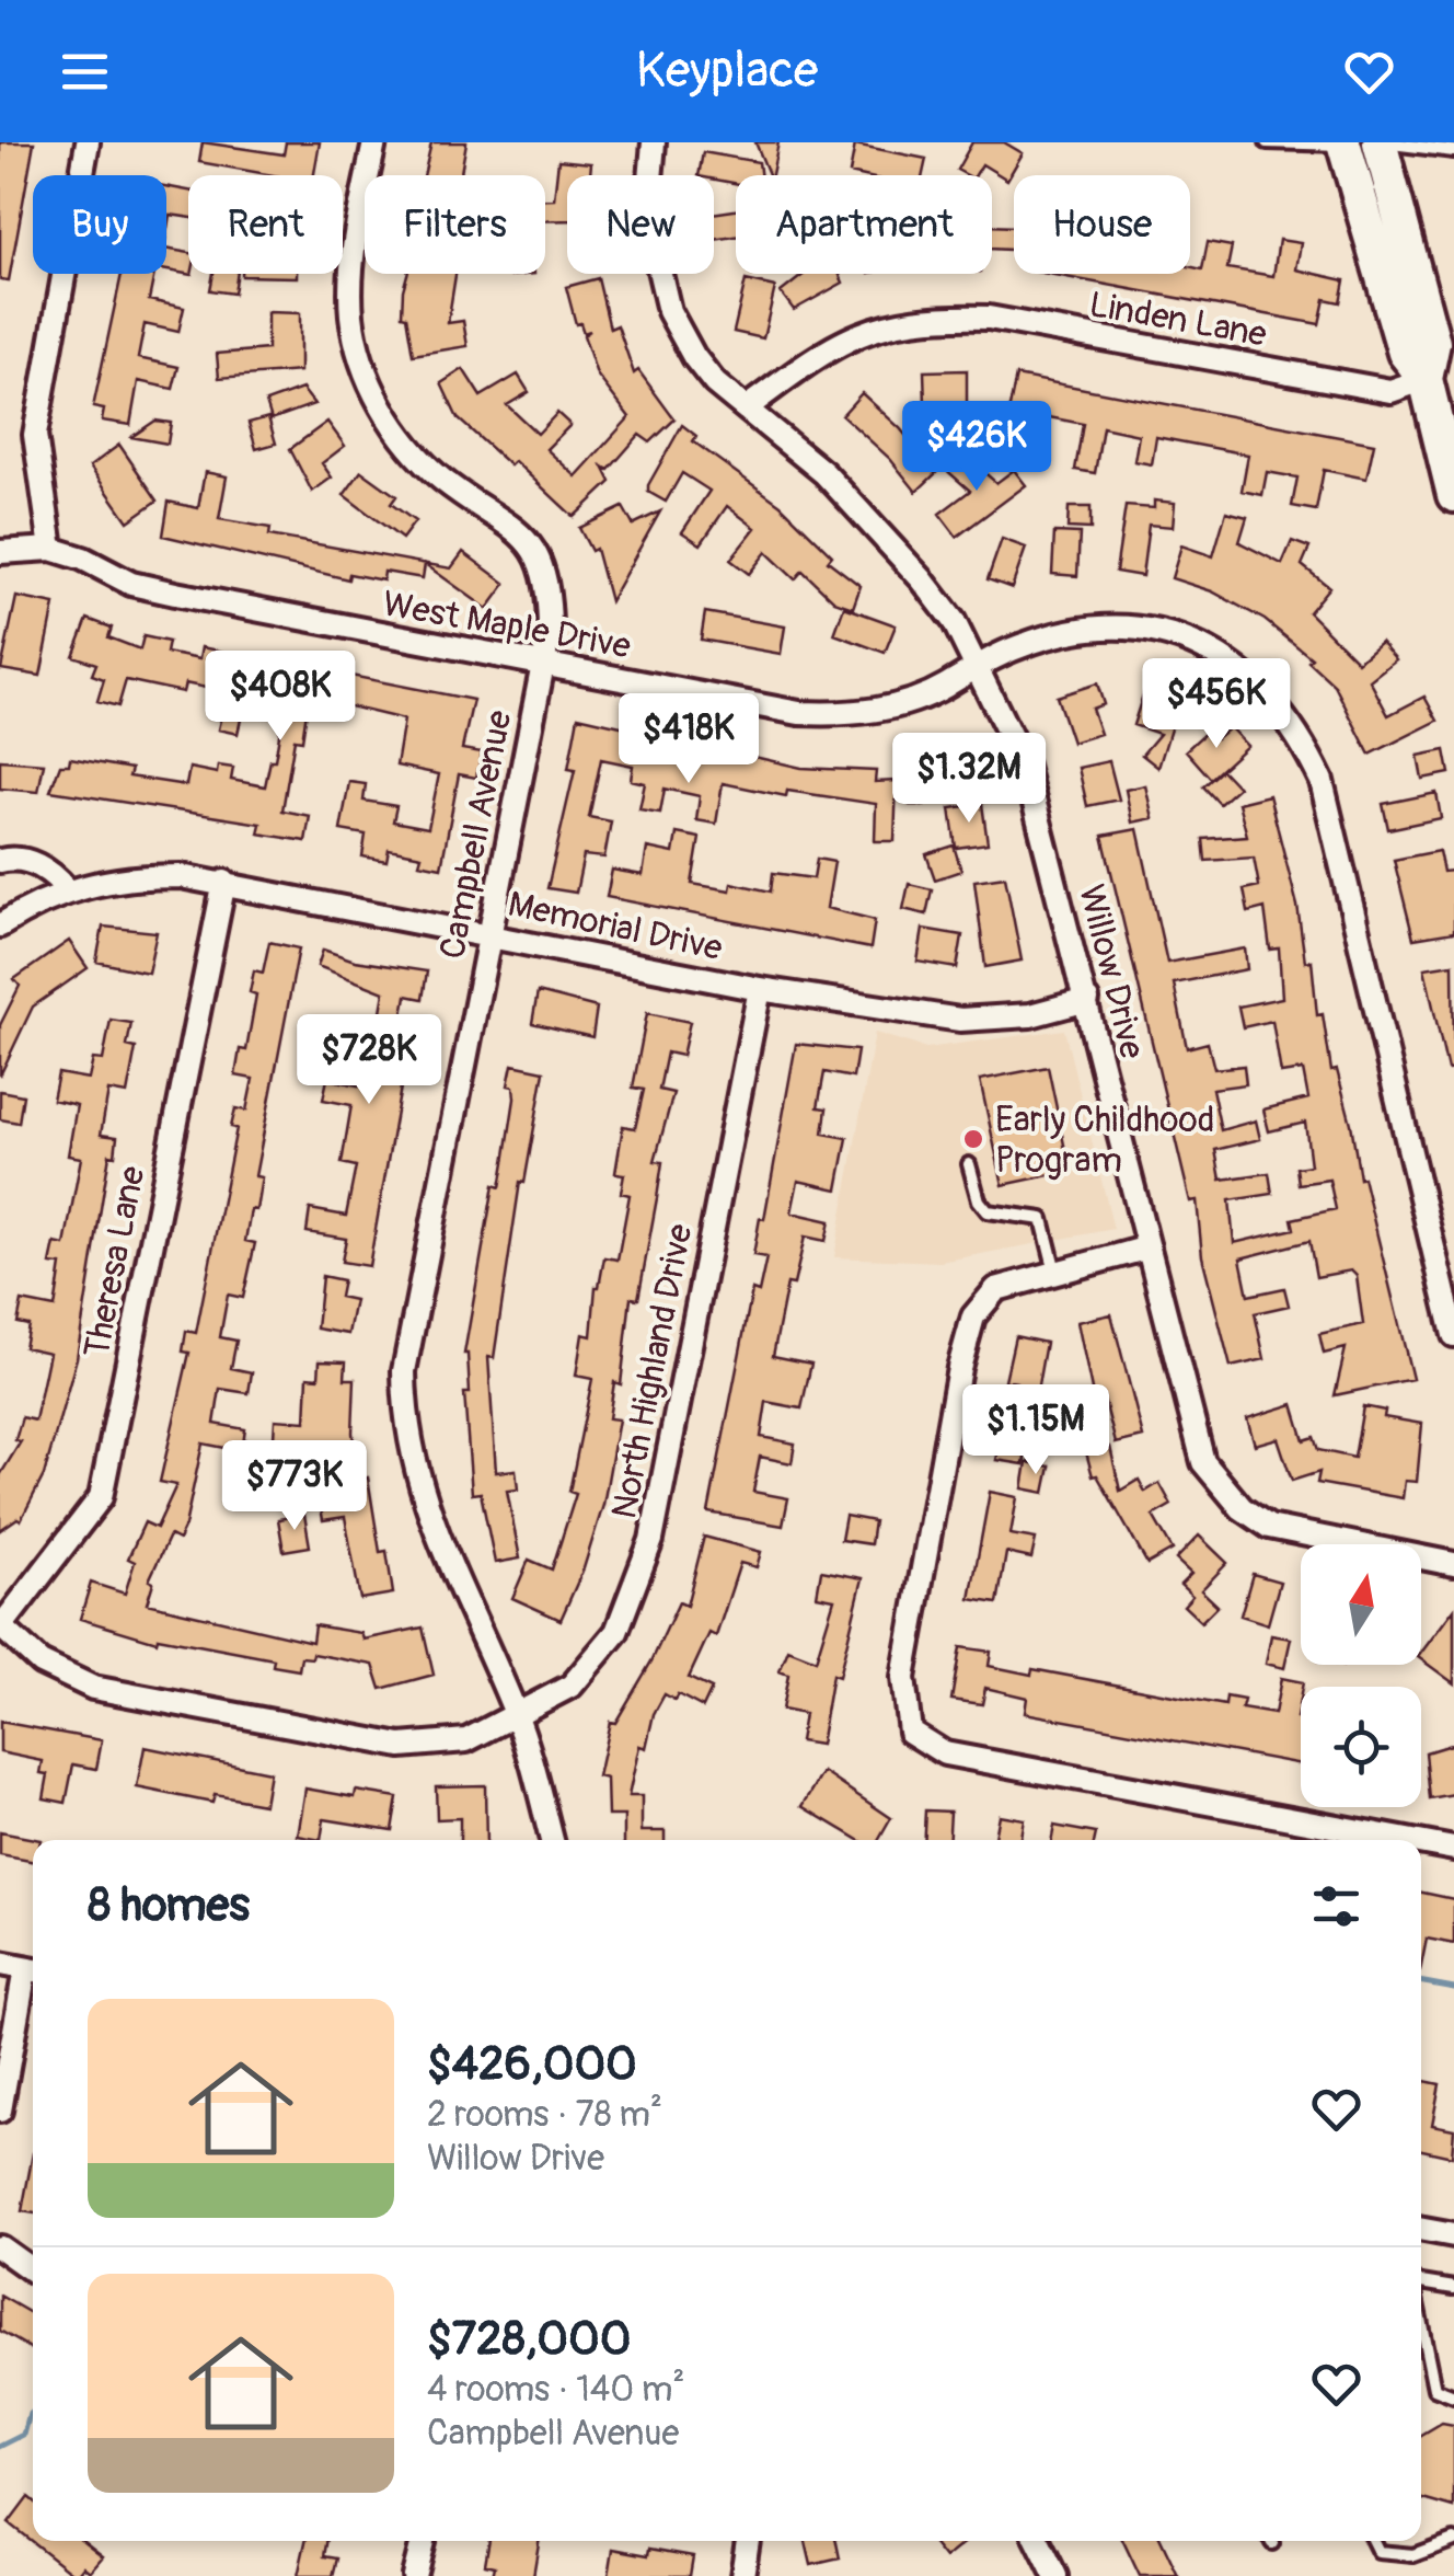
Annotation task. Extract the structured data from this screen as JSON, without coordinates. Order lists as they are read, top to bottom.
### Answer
{
  "streets": {
    "street": [
      "Linden Lane",
      "West Maple Drive",
      "Campbell Avenue",
      "Memorial Drive",
      "Willow Drive",
      "Theresa Lane",
      "North Highland Drive"
    ]
  },
  "crossings": [
    ["Linden Lane", "Willow Drive"],
    ["West Maple Drive", "Campbell Avenue"],
    ["West Maple Drive", "Willow Drive"],
    ["Campbell Avenue", "Memorial Drive"],
    ["Campbell Avenue", "North Highland Drive"],
    ["Memorial Drive", "Willow Drive"],
    ["Memorial Drive", "Theresa Lane"],
    ["Memorial Drive", "North Highland Drive"],
    ["Theresa Lane", "North Highland Drive"]
  ],
  "places": ["Early Childhood Program"],
  "north": "top",
  "page": {
    "header": "Keyplace",
    "chip": [
      "Buy",
      "Rent",
      "Filters",
      "New",
      "Apartment",
      "House"
    ],
    "price": [
      "$426K",
      "$408K",
      "$456K",
      "$418K",
      "$1.32M",
      "$728K",
      "$1.15M",
      "$773K"
    ],
    "heading": "8 homes",
    "list": [
      {
        "name": "$426,000",
        "note": "2 rooms · 78 m² · Willow Drive"
      },
      {
        "name": "$728,000",
        "note": "4 rooms · 140 m² · Campbell Avenue"
      }
    ]
  }
}
